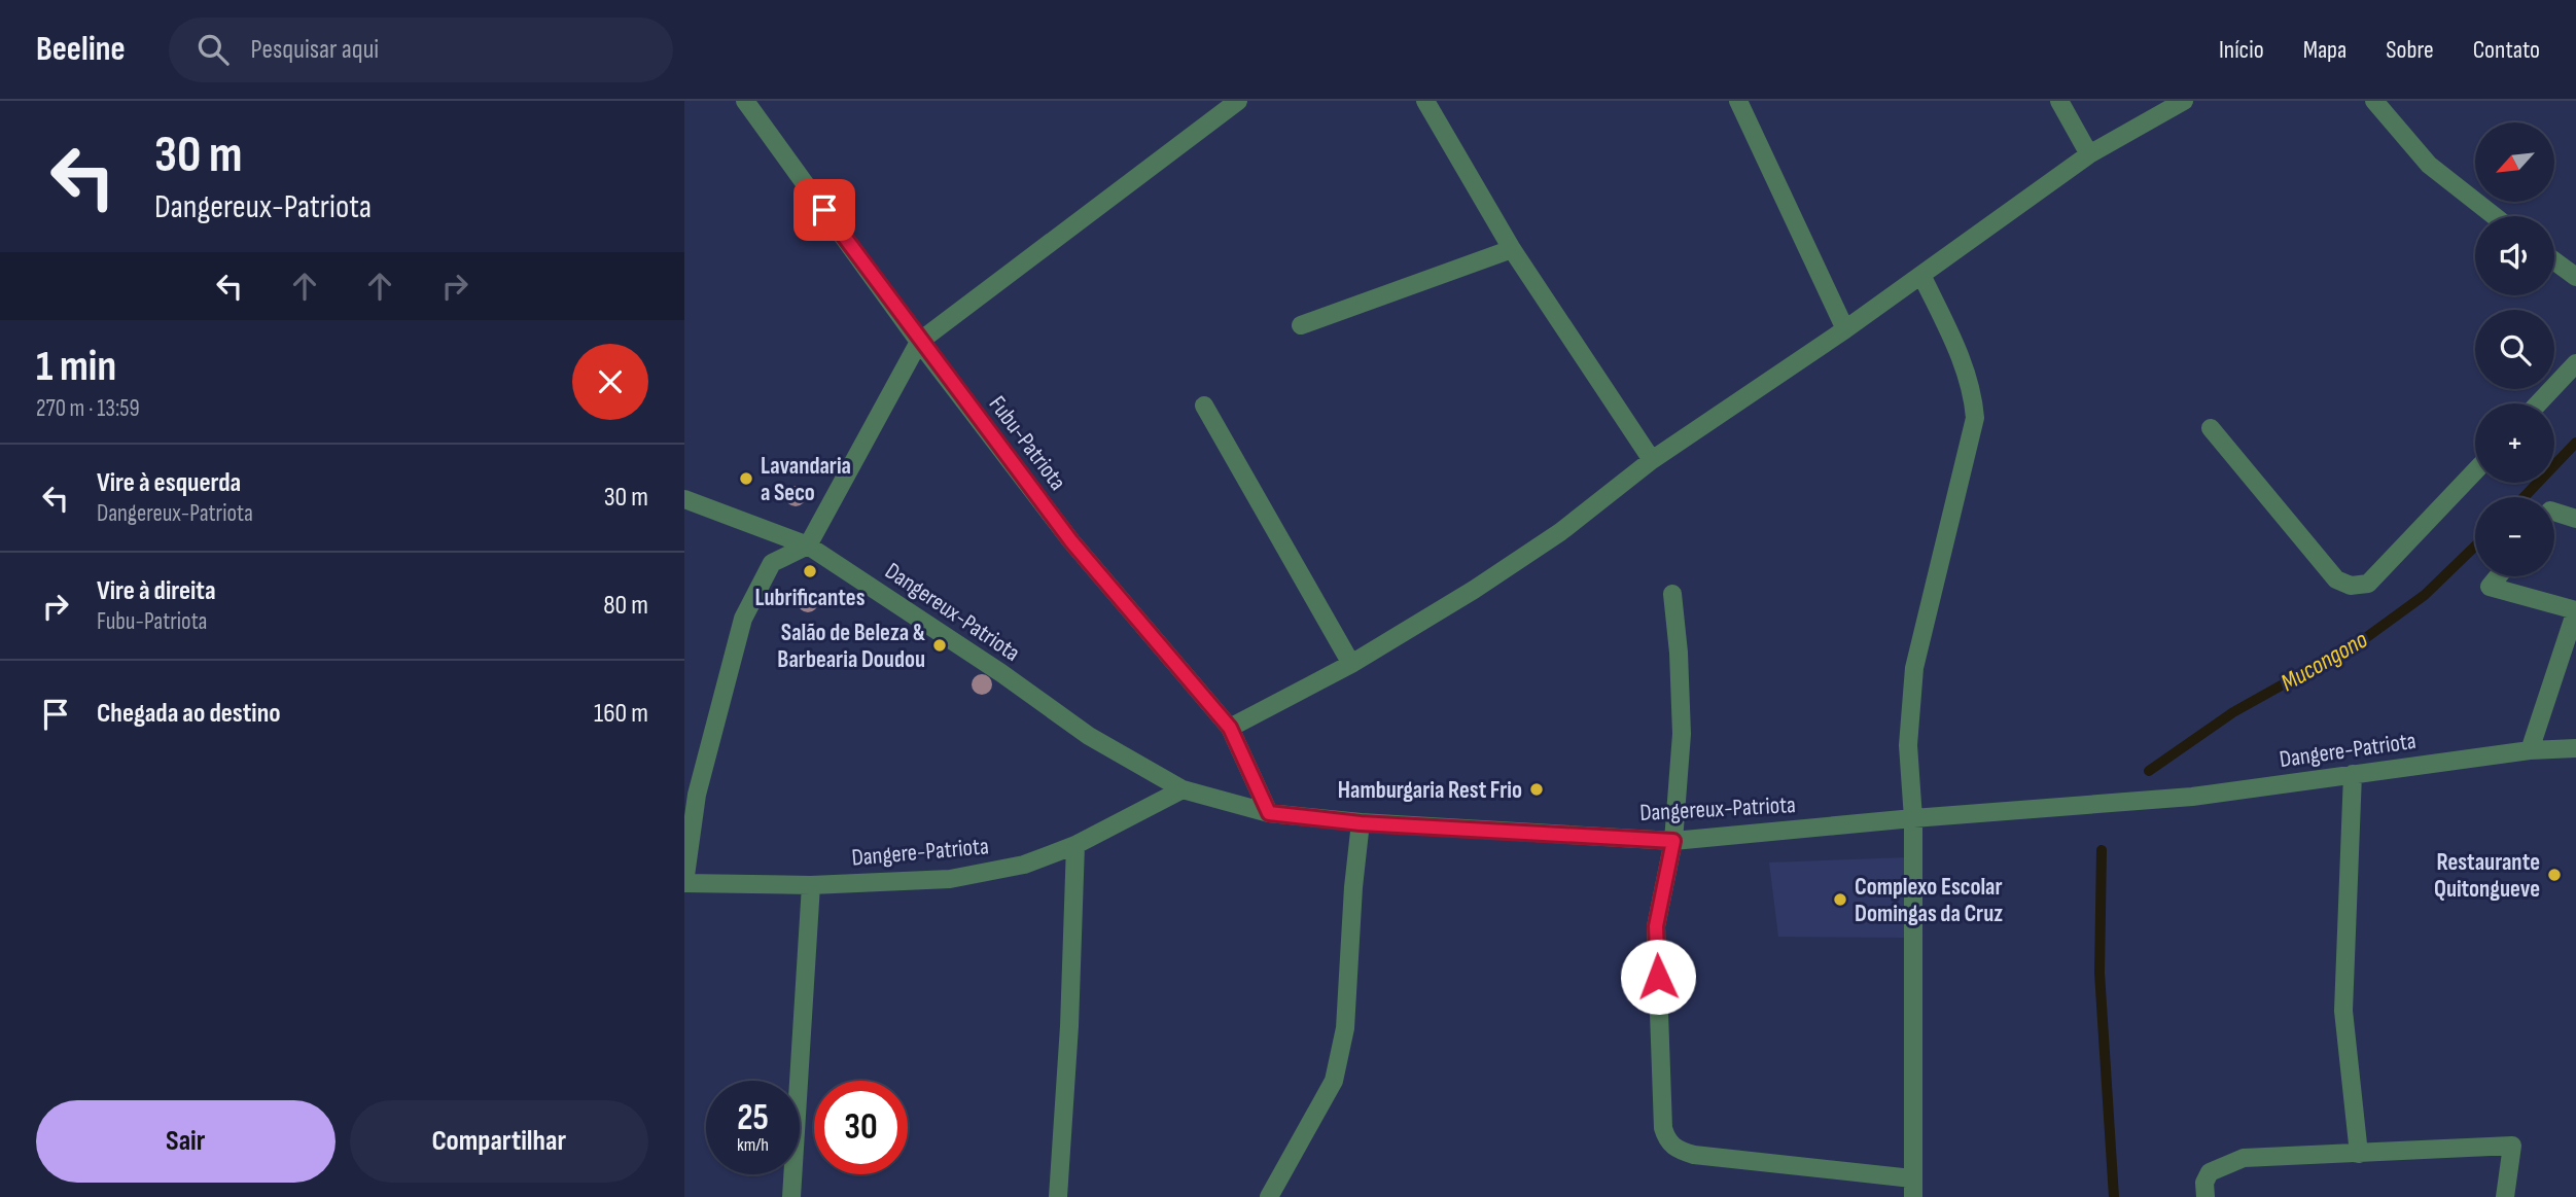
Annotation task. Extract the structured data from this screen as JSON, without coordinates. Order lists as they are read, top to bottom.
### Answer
{
  "streets": {
    "street": ["Fubu-Patriota", "Dangereux-Patriota", "Dangere-Patriota"]
  },
  "crossings": [
    ["Fubu-Patriota", "Dangereux-Patriota"],
    ["Dangereux-Patriota", "Dangere-Patriota"]
  ],
  "water": ["Mucongono"],
  "places": [
    "Lavandaria a Seco",
    "Lubrificantes",
    "Salão de Beleza & Barbearia Doudou",
    "Hamburgaria Rest Frio",
    "Restaurante Quitongueve",
    "Complexo Escolar Domingas da Cruz"
  ],
  "north": "bottom left",
  "page": {
    "header": "Beeline",
    "search": "Pesquisar aqui",
    "nav": [
      "Início",
      "Mapa",
      "Sobre",
      "Contato"
    ],
    "turn": ["30 m", "Dangereux-Patriota"],
    "map_buttons": ["+", "−"],
    "heading": ["1 min", "270 m · 13:59"],
    "list": [
      {
        "name": "Vire à esquerda",
        "note": "Dangereux-Patriota",
        "value": "30 m"
      },
      {
        "name": "Vire à direita",
        "note": "Fubu-Patriota",
        "value": "80 m"
      },
      {
        "name": "Chegada ao destino",
        "value": "160 m"
      }
    ],
    "speed": "25 km/h",
    "limit": "30",
    "buttons": ["Sair", "Compartilhar"]
  }
}
